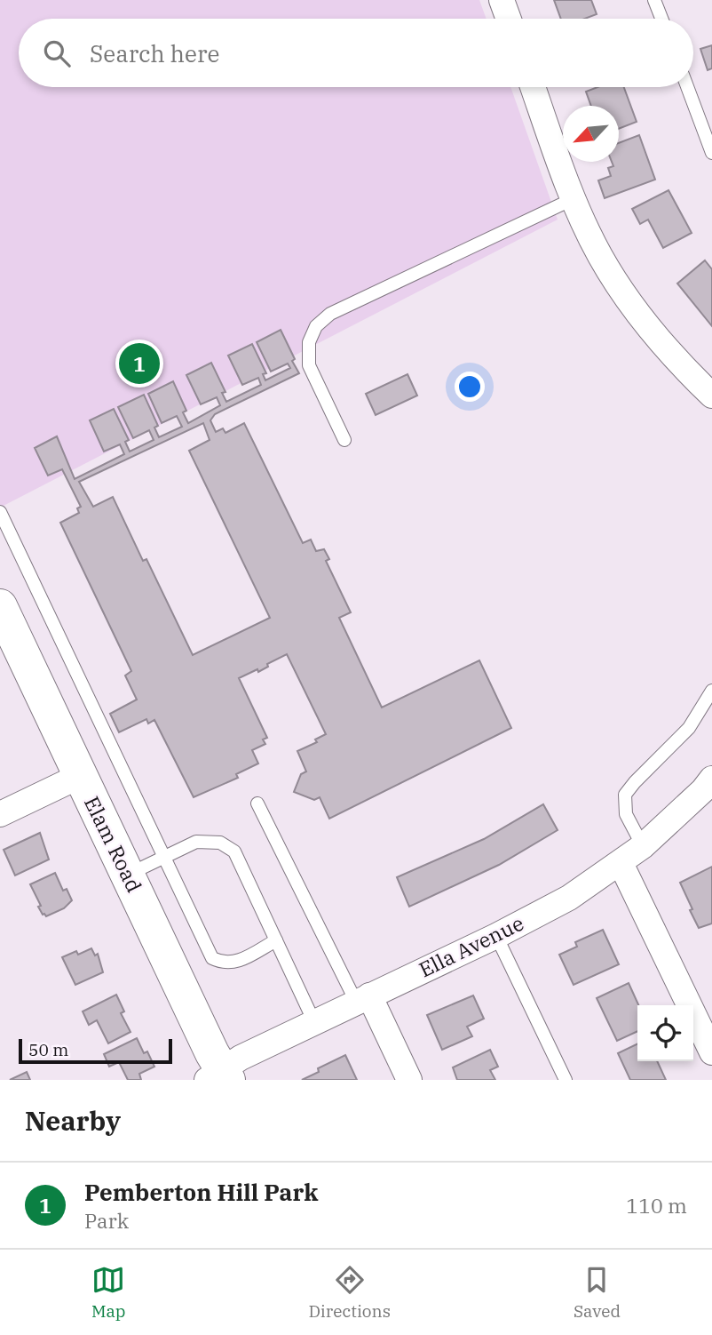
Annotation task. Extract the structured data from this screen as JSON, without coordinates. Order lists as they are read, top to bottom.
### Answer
{
  "streets": {
    "street": ["Elam Road", "Ella Avenue"]
  },
  "crossings": [
    ["Elam Road", "Ella Avenue"]
  ],
  "scale_bar": "50 m",
  "north": "bottom left",
  "page": {
    "search": "Search here",
    "pins": "1",
    "scale": "50 m",
    "heading": "Nearby",
    "list": [
      {
        "mark": "1",
        "name": "Pemberton Hill Park",
        "note": "Park",
        "value": "110 m"
      }
    ],
    "nav": ["Map", "Directions", "Saved"]
  }
}
